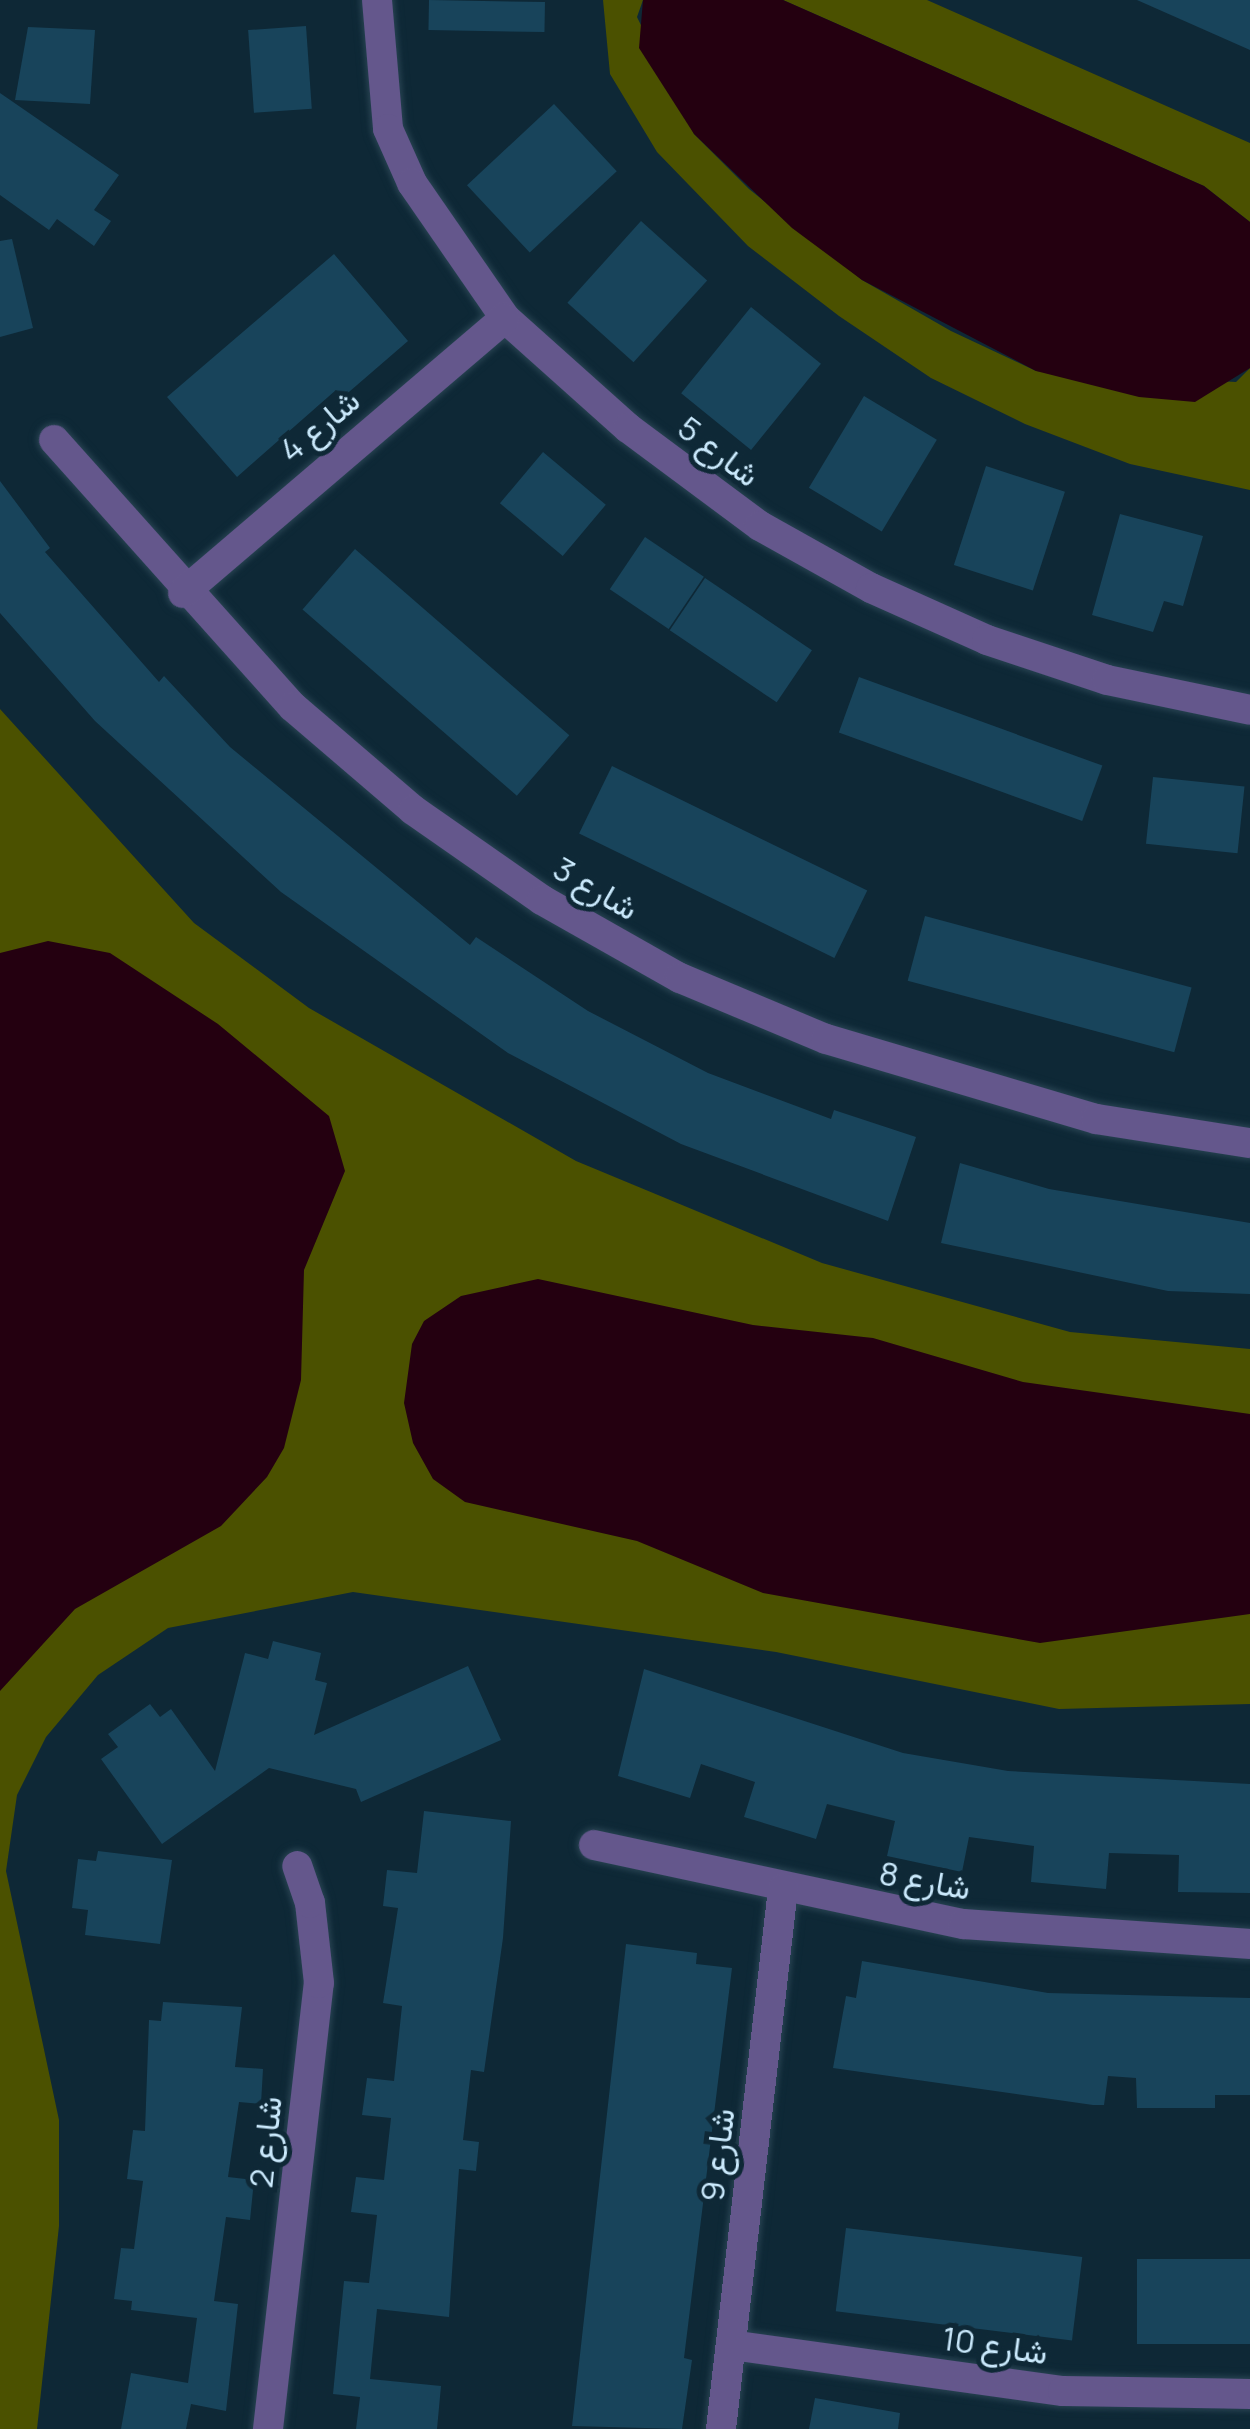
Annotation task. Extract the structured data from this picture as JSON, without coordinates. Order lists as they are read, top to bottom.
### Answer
{
  "streets": {
    "street": [
      "شارع 4",
      "شارع 5",
      "شارع 3",
      "شارع 8",
      "شارع 2",
      "شارع 9",
      "شارع 10"
    ]
  },
  "crossings": [
    ["شارع 4", "شارع 5"],
    ["شارع 4", "شارع 3"],
    ["شارع 8", "شارع 9"],
    ["شارع 9", "شارع 10"]
  ]
}
